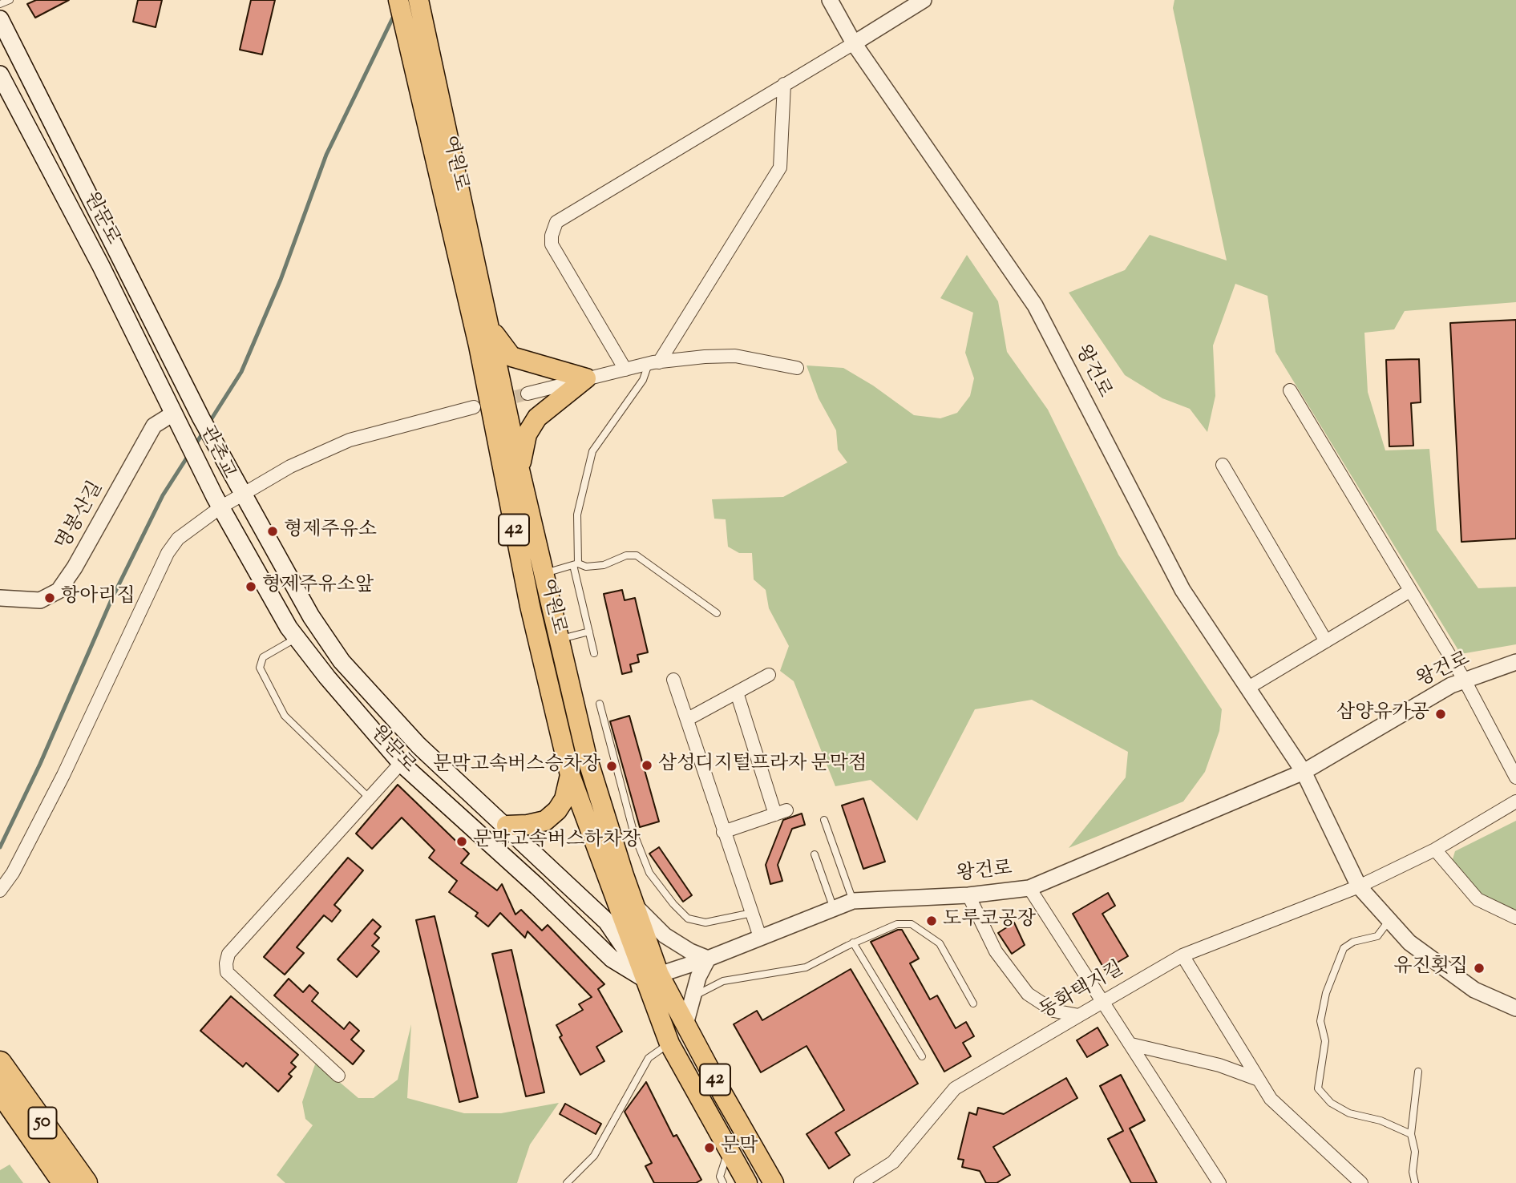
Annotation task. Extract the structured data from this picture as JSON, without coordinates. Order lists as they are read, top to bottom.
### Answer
{
  "streets": {
    "highway": ["여원로", "42", "50"],
    "main road": ["원문로", "관촌교"],
    "street": ["왕건로", "명봉산길", "동화택지길"]
  },
  "crossings": [
    ["여원로", "원문로"],
    ["여원로", "왕건로"],
    ["원문로", "왕건로"],
    ["원문로", "관촌교"],
    ["원문로", "명봉산길"],
    ["관촌교", "명봉산길"]
  ],
  "places": [
    "형제주유소",
    "형제주유소앞",
    "항아리집",
    "삼양유가공",
    "삼성디지털프라자 문막점",
    "문막고속버스승차장",
    "문막고속버스하차장",
    "도루코공장",
    "유진횟집",
    "문막"
  ]
}
